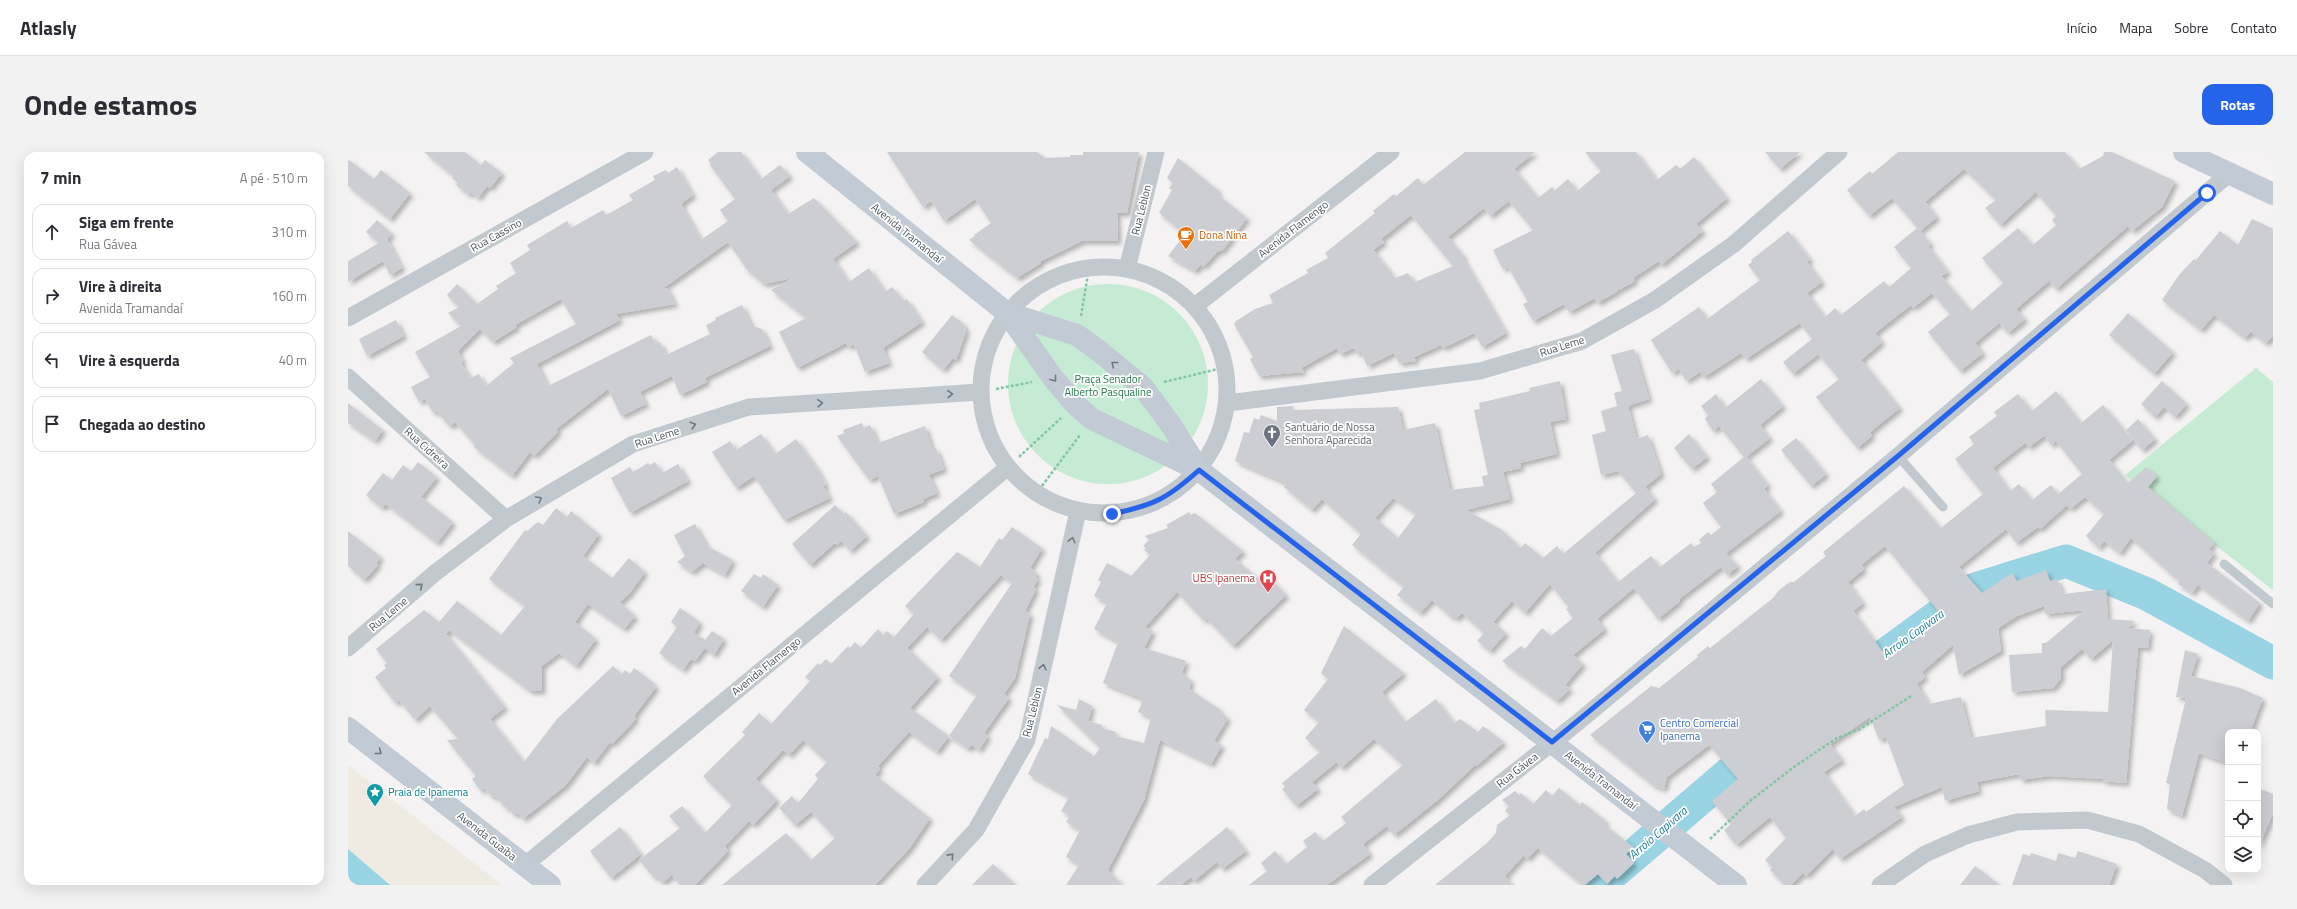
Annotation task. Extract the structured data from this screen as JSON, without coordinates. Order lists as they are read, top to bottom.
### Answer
{
  "streets": {
    "main road": ["Avenida Tramandaí", "Avenida Guaíba"],
    "street": [
      "Rua Leblon",
      "Avenida Flamengo",
      "Rua Cassino",
      "Rua Leme",
      "Rua Cidreira",
      "Rua Gávea"
    ]
  },
  "crossings": [
    ["Avenida Flamengo", "Avenida Guaíba"],
    ["Avenida Tramandaí", "Rua Gávea"],
    ["Rua Leme", "Rua Cidreira"]
  ],
  "one_way": ["Rua Leblon", "Rua Leme", "Avenida Guaíba"],
  "water": ["Arroio Capivara"],
  "parks": ["Praça Senador Alberto Pasqualine"],
  "places": {
    "cafe": ["Dona Nina"],
    "church": ["Santuário de Nossa Senhora Aparecida"],
    "hospital": ["UBS Ipanema"],
    "supermarket": ["Centro Comercial Ipanema"],
    "place": ["Praia de Ipanema"]
  },
  "page": {
    "header": "Atlasly",
    "nav": [
      "Início",
      "Mapa",
      "Sobre",
      "Contato"
    ],
    "title": "Onde estamos",
    "buttons": "Rotas",
    "heading": ["7 min", "A pé · 510 m"],
    "list": [
      ["Siga em frente", "Rua Gávea", "310 m"],
      ["Vire à direita", "Avenida Tramandaí", "160 m"],
      ["Vire à esquerda", "40 m"],
      "Chegada ao destino"
    ],
    "map_buttons": ["+", "−"]
  }
}
